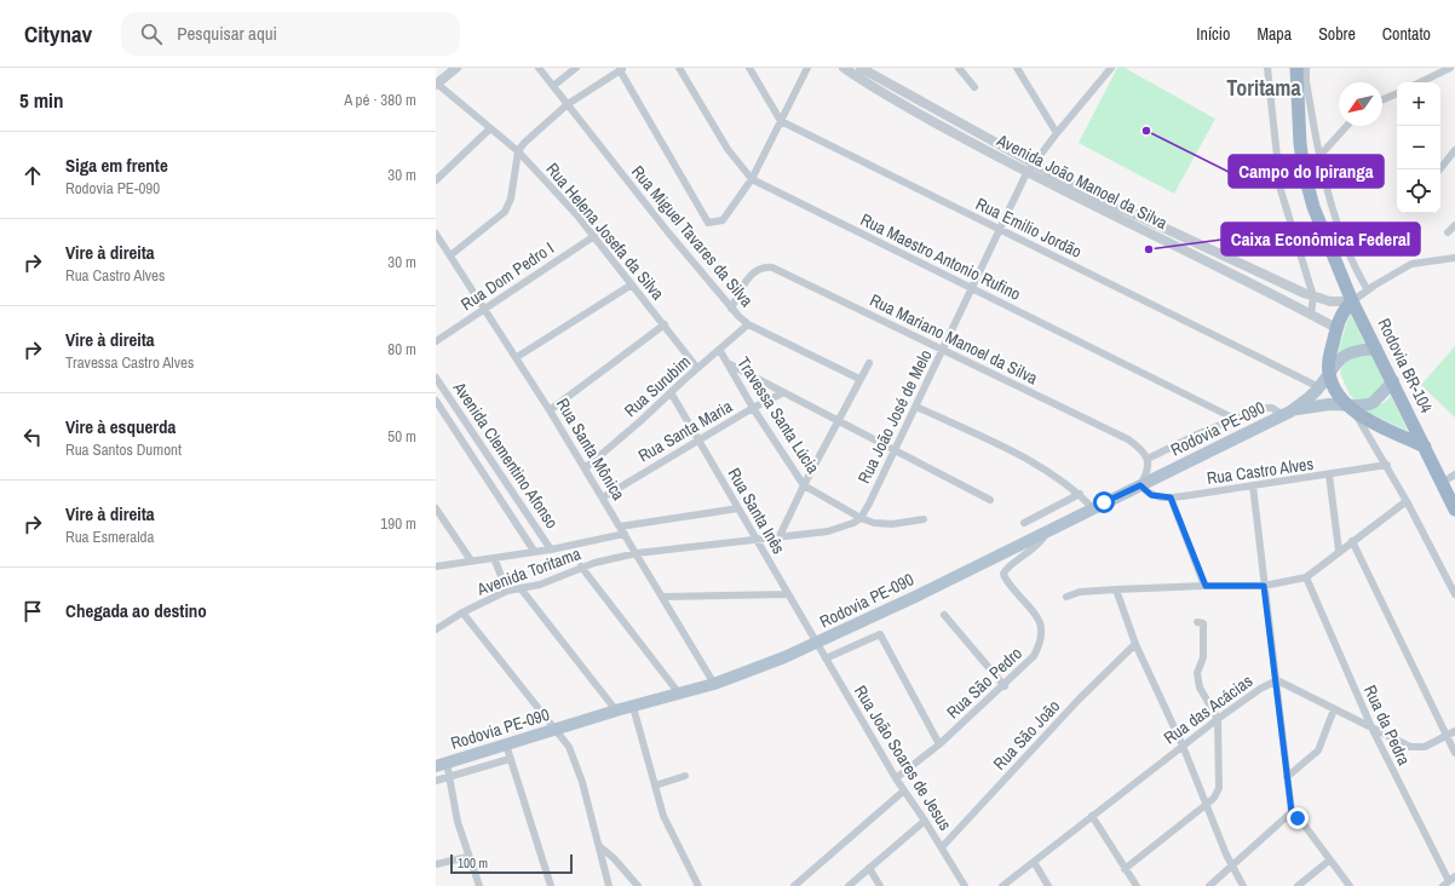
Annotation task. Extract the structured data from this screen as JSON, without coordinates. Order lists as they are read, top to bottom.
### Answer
{
  "streets": {
    "highway": ["Rodovia BR-104"],
    "main road": ["Rodovia PE-090"],
    "street": [
      "Avenida João Manoel da Silva",
      "Rua Emilio Jordão",
      "Rua Helena Josefa da Silva",
      "Rua Miguel Tavares da Silva",
      "Rua Maestro Antonio Rufino",
      "Rua Dom Pedro I",
      "Rua Mariano Manoel da Silva",
      "Rua Surubim",
      "Travessa Santa Lúcia",
      "Rua João José de Melo",
      "Rua Santa Maria",
      "Rua Santa Mônica",
      "Avenida Clementino Afonso",
      "Rua Castro Alves",
      "Rua Santa Inês",
      "Avenida Toritama",
      "Rua São Pedro",
      "Rua das Acácias",
      "Rua da Pedra",
      "Rua São João",
      "Rua João Soares de Jesus"
    ]
  },
  "crossings": [
    ["Avenida João Manoel da Silva", "Rodovia BR-104"],
    ["Avenida João Manoel da Silva", "Rua João José de Melo"],
    ["Rua Emilio Jordão", "Rua João José de Melo"],
    ["Rua Emilio Jordão", "Rodovia PE-090"],
    ["Rua Helena Josefa da Silva", "Rua Dom Pedro I"],
    ["Rua Helena Josefa da Silva", "Rua Surubim"],
    ["Rua Miguel Tavares da Silva", "Rua Mariano Manoel da Silva"],
    ["Rua Miguel Tavares da Silva", "Rua Surubim"],
    ["Rua Maestro Antonio Rufino", "Rua João José de Melo"],
    ["Rua Dom Pedro I", "Rua Santa Mônica"],
    ["Rua Mariano Manoel da Silva", "Rua João José de Melo"],
    ["Rodovia BR-104", "Rodovia PE-090"],
    ["Rua Surubim", "Travessa Santa Lúcia"],
    ["Rua Surubim", "Rua Santa Mônica"],
    ["Rua Surubim", "Rua Santa Inês"],
    ["Travessa Santa Lúcia", "Rua João José de Melo"],
    ["Travessa Santa Lúcia", "Rua Santa Maria"],
    ["Travessa Santa Lúcia", "Avenida Toritama"],
    ["Rua João José de Melo", "Avenida Toritama"],
    ["Rodovia PE-090", "Rua Santa Mônica"],
    ["Rodovia PE-090", "Rua Castro Alves"],
    ["Rodovia PE-090", "Rua Santa Inês"],
    ["Rodovia PE-090", "Rua São Pedro"],
    ["Rodovia PE-090", "Rua João Soares de Jesus"],
    ["Rua Santa Maria", "Rua Santa Mônica"],
    ["Rua Santa Maria", "Rua Santa Inês"],
    ["Rua Santa Mônica", "Avenida Toritama"],
    ["Avenida Clementino Afonso", "Avenida Toritama"],
    ["Rua Santa Inês", "Avenida Toritama"],
    ["Rua Santa Inês", "Rua João Soares de Jesus"],
    ["Rua São Pedro", "Rua João Soares de Jesus"],
    ["Rua das Acácias", "Rua da Pedra"],
    ["Rua São João", "Rua João Soares de Jesus"]
  ],
  "districts": ["Toritama"],
  "places": ["Campo do Ipiranga", "Caixa Econômica Federal"],
  "scale_bar": "100 m",
  "north": "bottom left",
  "page": {
    "header": "Citynav",
    "search": "Pesquisar aqui",
    "nav": [
      "Início",
      "Mapa",
      "Sobre",
      "Contato"
    ],
    "heading": ["5 min", "A pé · 380 m"],
    "map_buttons": ["+", "−"],
    "list": [
      ["Siga em frente", "Rodovia PE-090", "30 m"],
      ["Vire à direita", "Rua Castro Alves", "30 m"],
      ["Vire à direita", "Travessa Castro Alves", "80 m"],
      ["Vire à esquerda", "Rua Santos Dumont", "50 m"],
      ["Vire à direita", "Rua Esmeralda", "190 m"],
      "Chegada ao destino"
    ],
    "scale": "100 m"
  }
}
